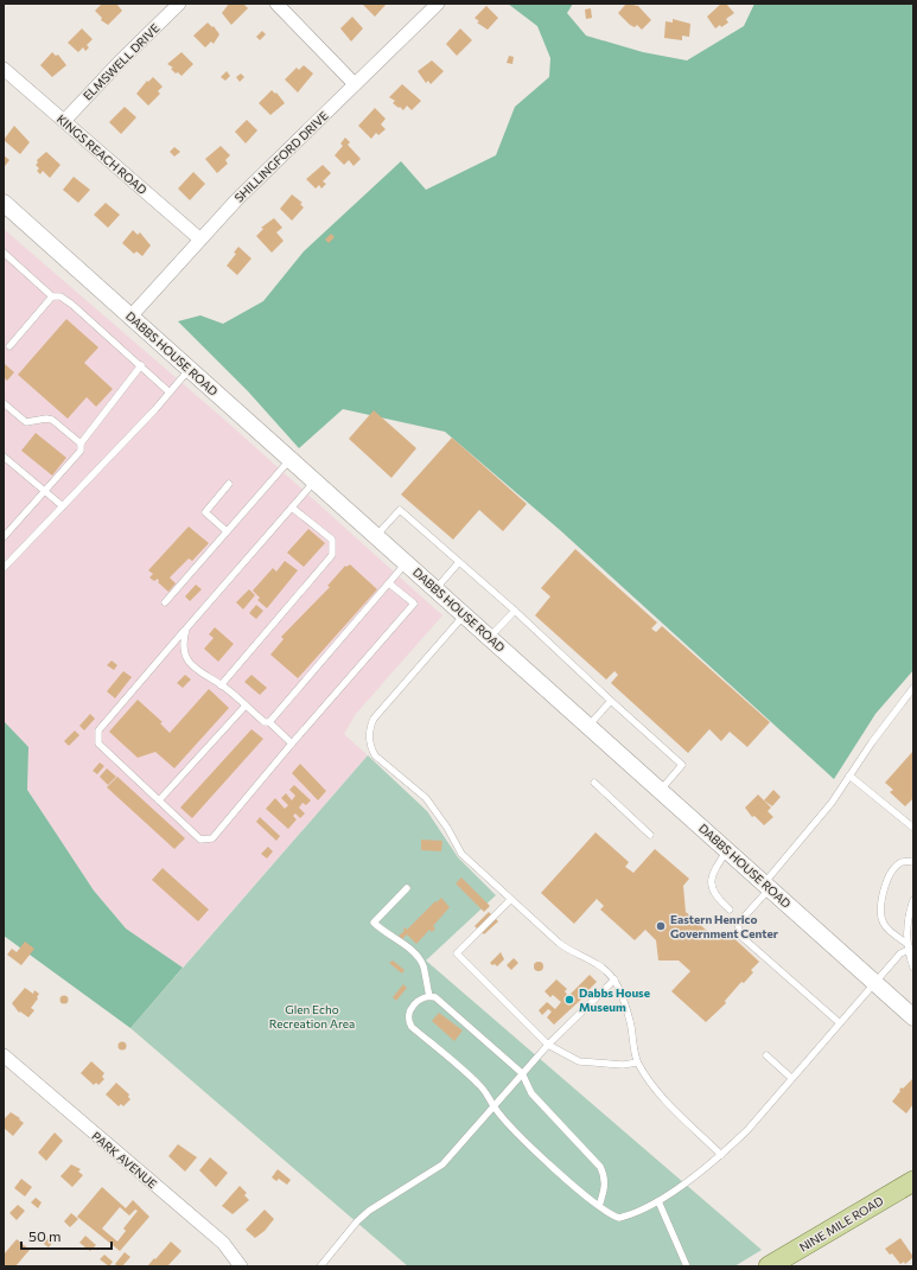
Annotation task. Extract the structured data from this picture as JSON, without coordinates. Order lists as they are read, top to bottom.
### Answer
{
  "streets": {
    "main road": ["NINE MILE ROAD"],
    "street": [
      "ELMSWELL DRIVE",
      "KINGS REACH ROAD",
      "SHILLINGFORD DRIVE",
      "DABBS HOUSE ROAD",
      "PARK AVENUE"
    ]
  },
  "crossings": [
    ["ELMSWELL DRIVE", "KINGS REACH ROAD"],
    ["KINGS REACH ROAD", "SHILLINGFORD DRIVE"],
    ["SHILLINGFORD DRIVE", "DABBS HOUSE ROAD"]
  ],
  "parks": ["Glen Echo Recreation Area"],
  "places": ["Eastern Henrico Government Center", "Dabbs House Museum"],
  "scale_bar": "50 m"
}
